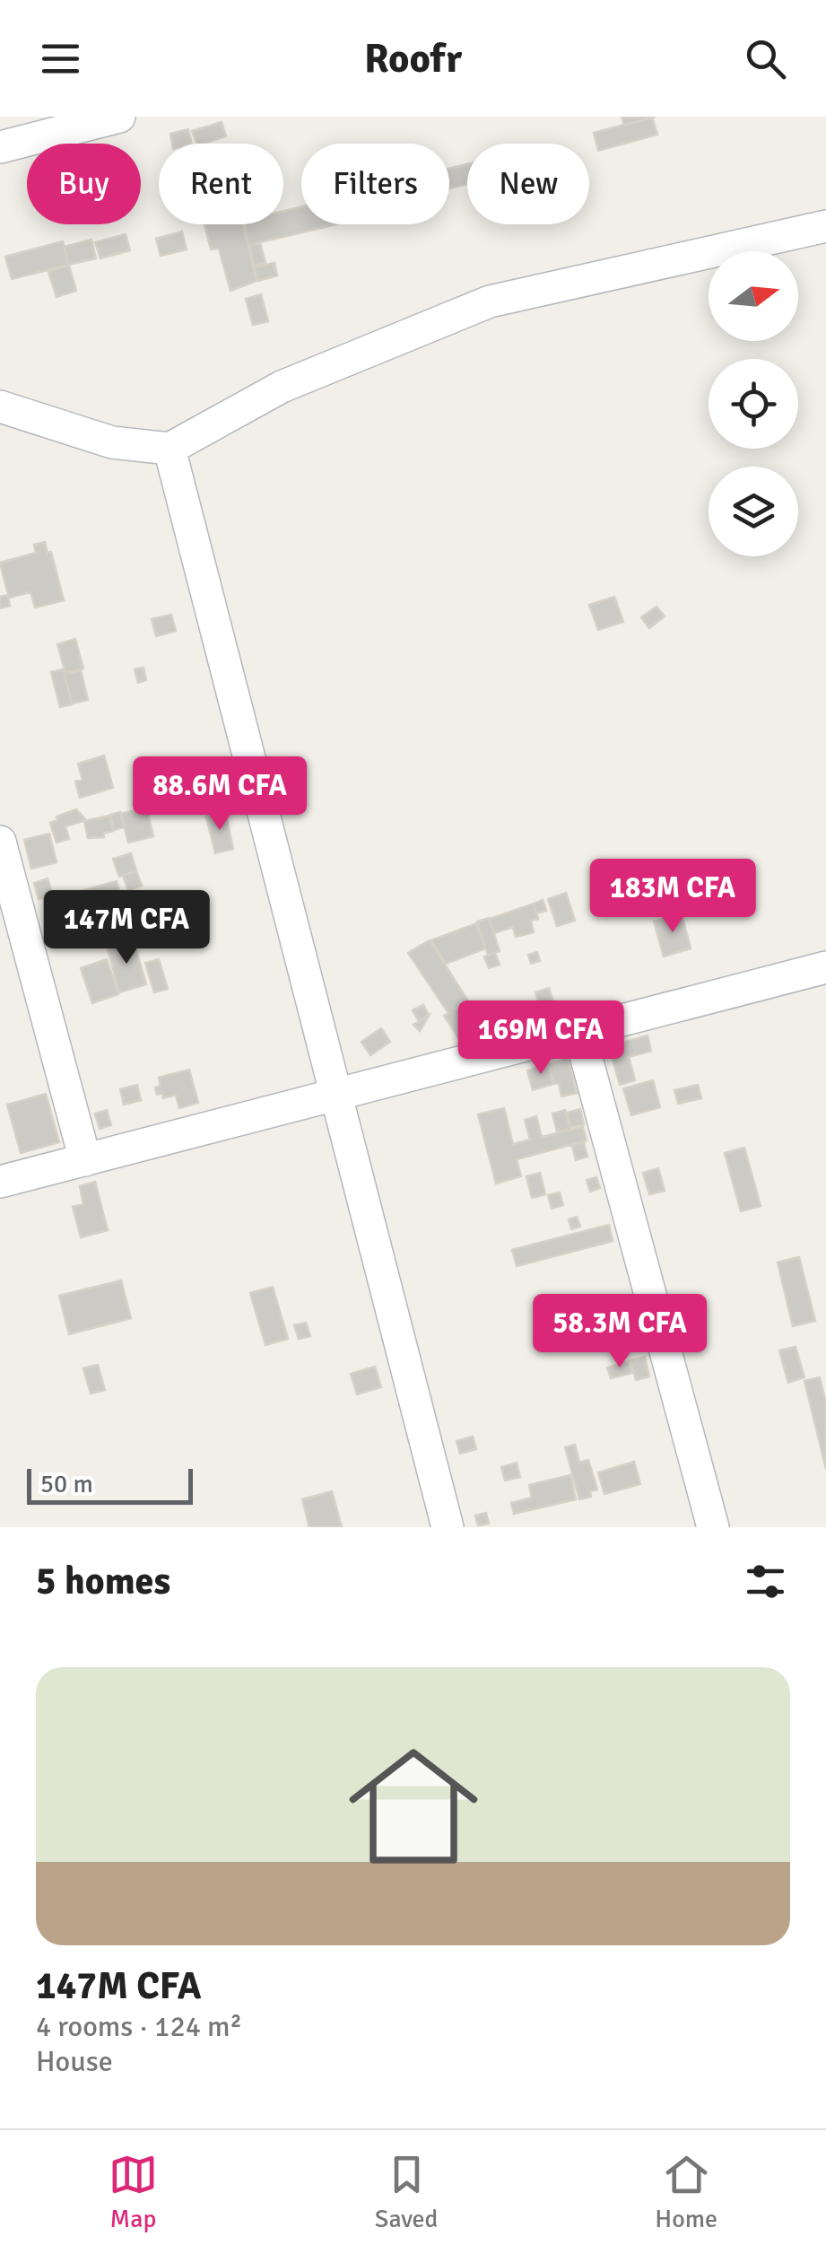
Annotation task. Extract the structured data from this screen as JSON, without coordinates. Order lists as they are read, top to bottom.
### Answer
{
  "scale_bar": "50 m",
  "north": "right",
  "page": {
    "header": "Roofr",
    "chip": [
      "Buy",
      "Rent",
      "Filters",
      "New"
    ],
    "price": [
      "88.6M CFA",
      "183M CFA",
      "147M CFA",
      "169M CFA",
      "58.3M CFA"
    ],
    "scale": "50 m",
    "heading": "5 homes",
    "list": [
      {
        "name": "147M CFA",
        "note": "4 rooms · 124 m² · House"
      }
    ],
    "tabs": ["Map", "Saved", "Home"]
  }
}
